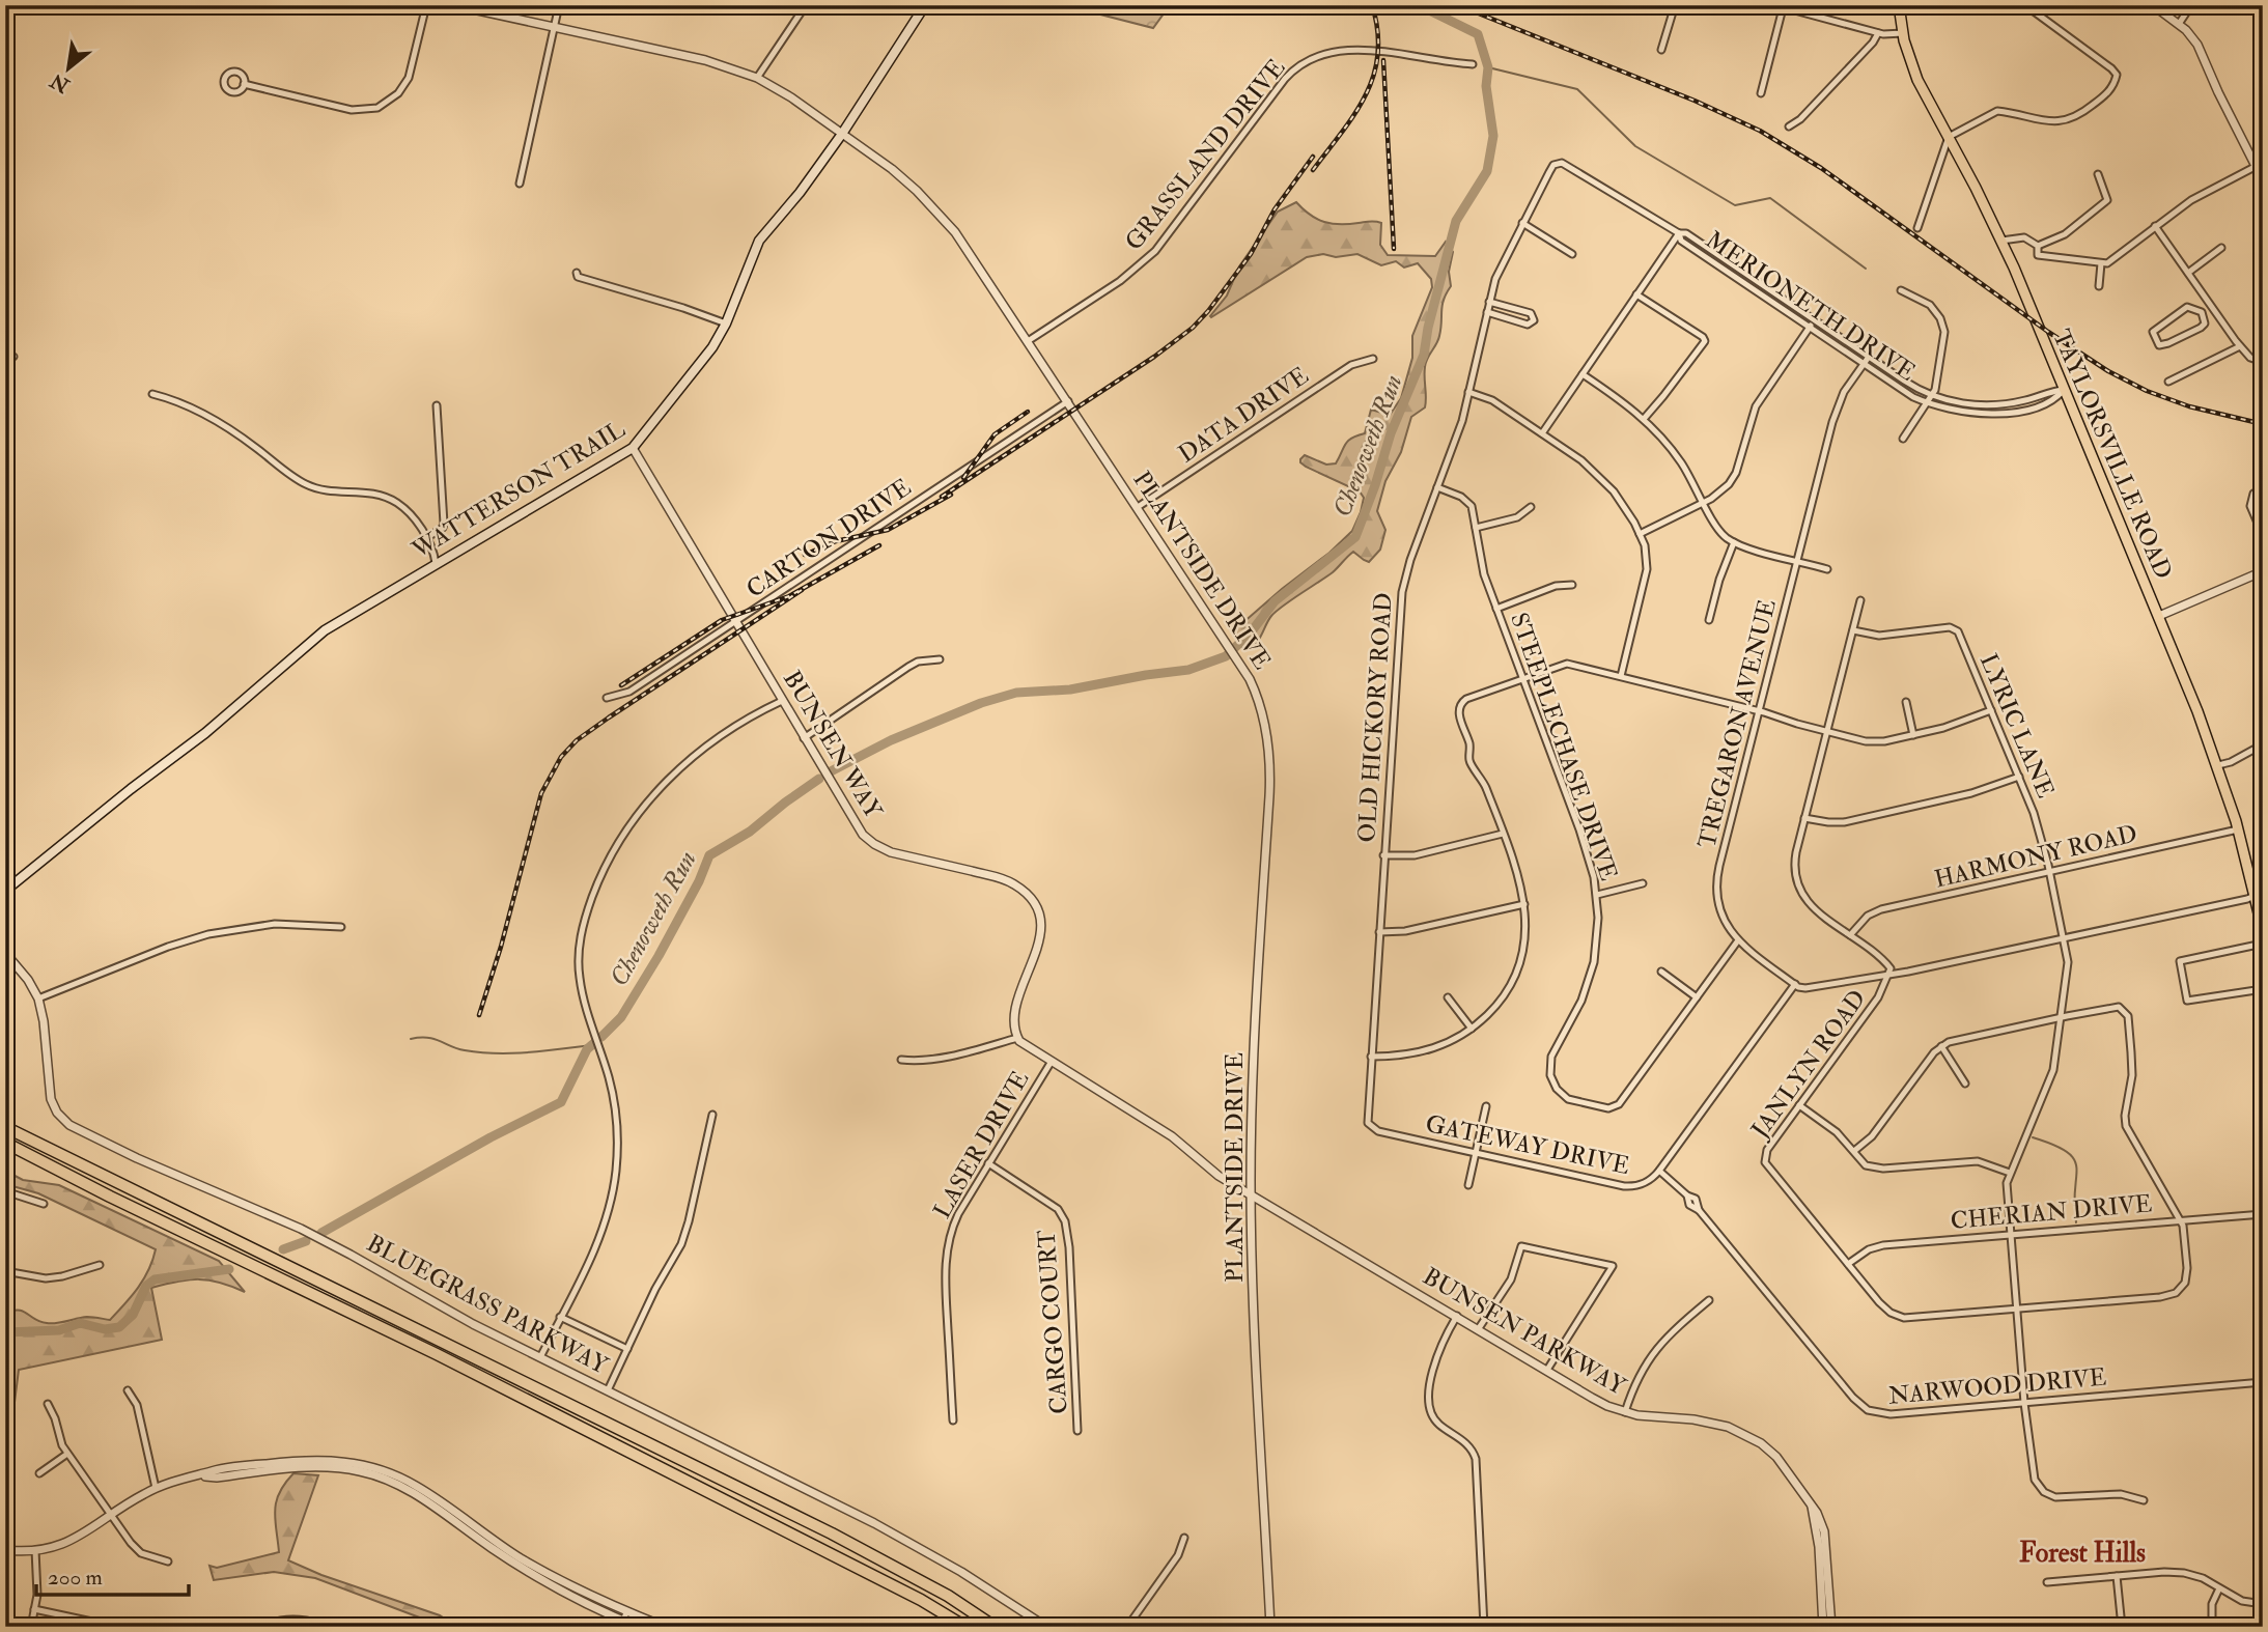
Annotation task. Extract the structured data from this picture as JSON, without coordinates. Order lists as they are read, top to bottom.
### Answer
{
  "streets": {
    "main road": ["TAYLORSVILLE ROAD", "WATTERSON TRAIL"],
    "street": [
      "GRASSLAND DRIVE",
      "MERIONETH DRIVE",
      "DATA DRIVE",
      "CARTON DRIVE",
      "PLANTSIDE DRIVE",
      "OLD HICKORY ROAD",
      "TREGARON AVENUE",
      "LYRIC LANE",
      "BUNSEN WAY",
      "STEEPLECHASE DRIVE",
      "HARMONY ROAD",
      "JANLYN ROAD",
      "LASER DRIVE",
      "GATEWAY DRIVE",
      "CHERIAN DRIVE",
      "BLUEGRASS PARKWAY",
      "CARGO COURT",
      "BUNSEN PARKWAY",
      "NARWOOD DRIVE"
    ]
  },
  "crossings": [
    ["GRASSLAND DRIVE", "PLANTSIDE DRIVE"],
    ["MERIONETH DRIVE", "TAYLORSVILLE ROAD"],
    ["MERIONETH DRIVE", "OLD HICKORY ROAD"],
    ["MERIONETH DRIVE", "TREGARON AVENUE"],
    ["DATA DRIVE", "PLANTSIDE DRIVE"],
    ["TAYLORSVILLE ROAD", "HARMONY ROAD"],
    ["TAYLORSVILLE ROAD", "JANLYN ROAD"],
    ["WATTERSON TRAIL", "PLANTSIDE DRIVE"],
    ["WATTERSON TRAIL", "BUNSEN WAY"],
    ["CARTON DRIVE", "PLANTSIDE DRIVE"],
    ["CARTON DRIVE", "BUNSEN WAY"],
    ["PLANTSIDE DRIVE", "BUNSEN PARKWAY"],
    ["OLD HICKORY ROAD", "STEEPLECHASE DRIVE"],
    ["OLD HICKORY ROAD", "GATEWAY DRIVE"],
    ["TREGARON AVENUE", "GATEWAY DRIVE"],
    ["LYRIC LANE", "HARMONY ROAD"],
    ["LYRIC LANE", "JANLYN ROAD"],
    ["JANLYN ROAD", "CHERIAN DRIVE"],
    ["LASER DRIVE", "CARGO COURT"],
    ["GATEWAY DRIVE", "NARWOOD DRIVE"]
  ],
  "districts": ["Forest Hills"],
  "water": ["Chenoweth Run"],
  "scale_bar": "200 m",
  "north": "bottom left"
}
